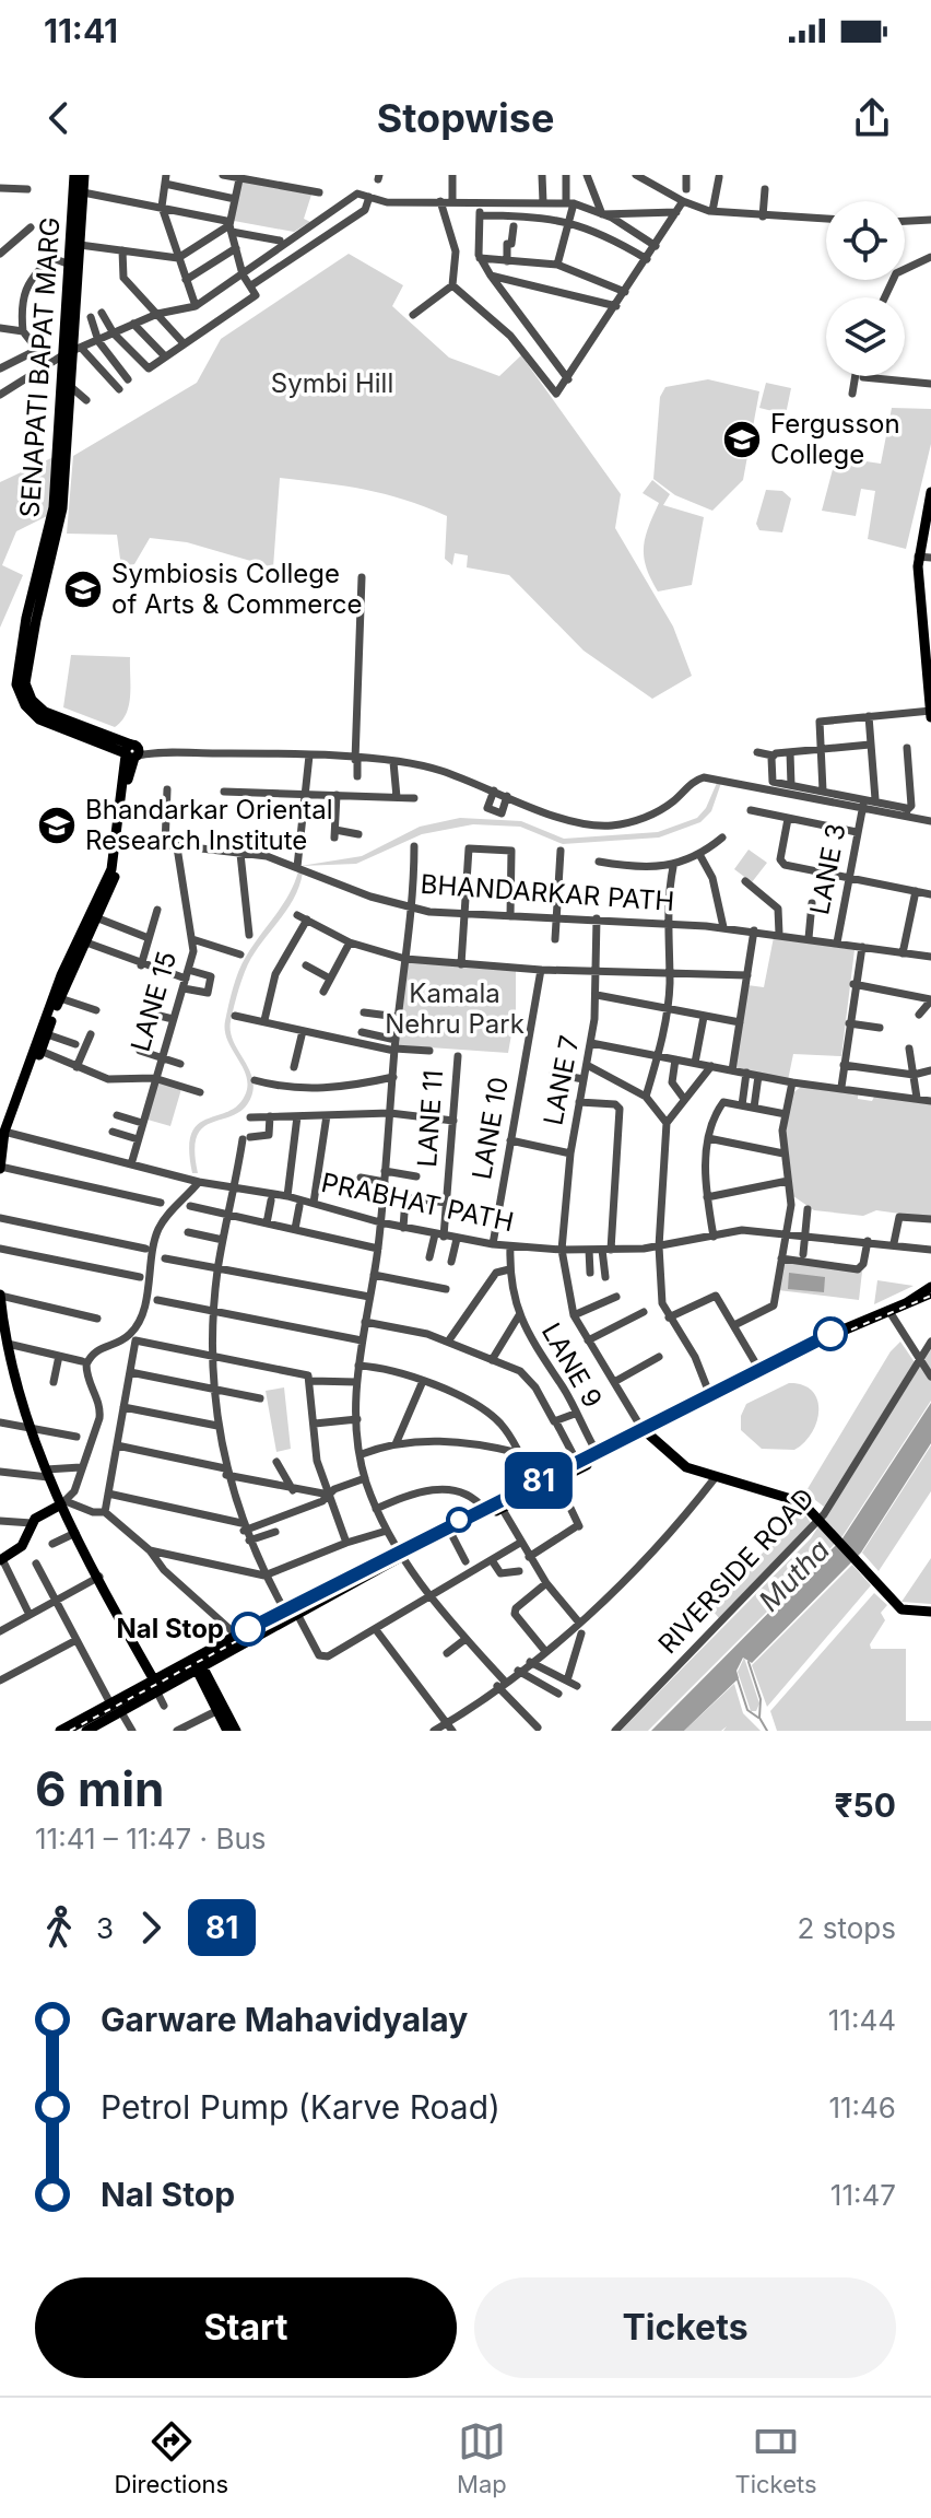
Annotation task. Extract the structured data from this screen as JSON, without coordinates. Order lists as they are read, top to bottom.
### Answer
{
  "streets": {
    "main road": ["SENAPATI BAPAT MARG"],
    "street": [
      "LANE 3",
      "BHANDARKAR PATH",
      "LANE 15",
      "LANE 7",
      "LANE 11",
      "LANE 10",
      "PRABHAT PATH",
      "LANE 9",
      "RIVERSIDE ROAD"
    ]
  },
  "crossings": [
    ["LANE 3", "BHANDARKAR PATH"],
    ["BHANDARKAR PATH", "LANE 15"],
    ["BHANDARKAR PATH", "LANE 7"],
    ["LANE 15", "PRABHAT PATH"],
    ["LANE 7", "PRABHAT PATH"],
    ["LANE 11", "PRABHAT PATH"],
    ["LANE 10", "PRABHAT PATH"],
    ["PRABHAT PATH", "LANE 9"]
  ],
  "water": ["Mutha"],
  "parks": ["Symbi Hill", "Kamala Nehru Park"],
  "places": {
    "school or university": ["Fergusson College", "Symbiosis College of Arts & Commerce", "Bhandarkar Oriental Research Institute"],
    "other": ["Nal Stop"]
  },
  "lines": ["bus line 81"],
  "page": {
    "status": "11:41",
    "header": "Stopwise",
    "on_map": "81",
    "heading": ["6 min", "11:41 – 11:47 · Bus", "₹50"],
    "legs": ["3", "81", "2 stops"],
    "list": [
      {
        "name": "Garware Mahavidyalay",
        "value": "11:44"
      },
      {
        "name": "Petrol Pump (Karve Road)",
        "value": "11:46"
      },
      {
        "name": "Nal Stop",
        "value": "11:47"
      }
    ],
    "buttons": ["Start", "Tickets"],
    "tabs": ["Directions", "Map", "Tickets"]
  }
}
